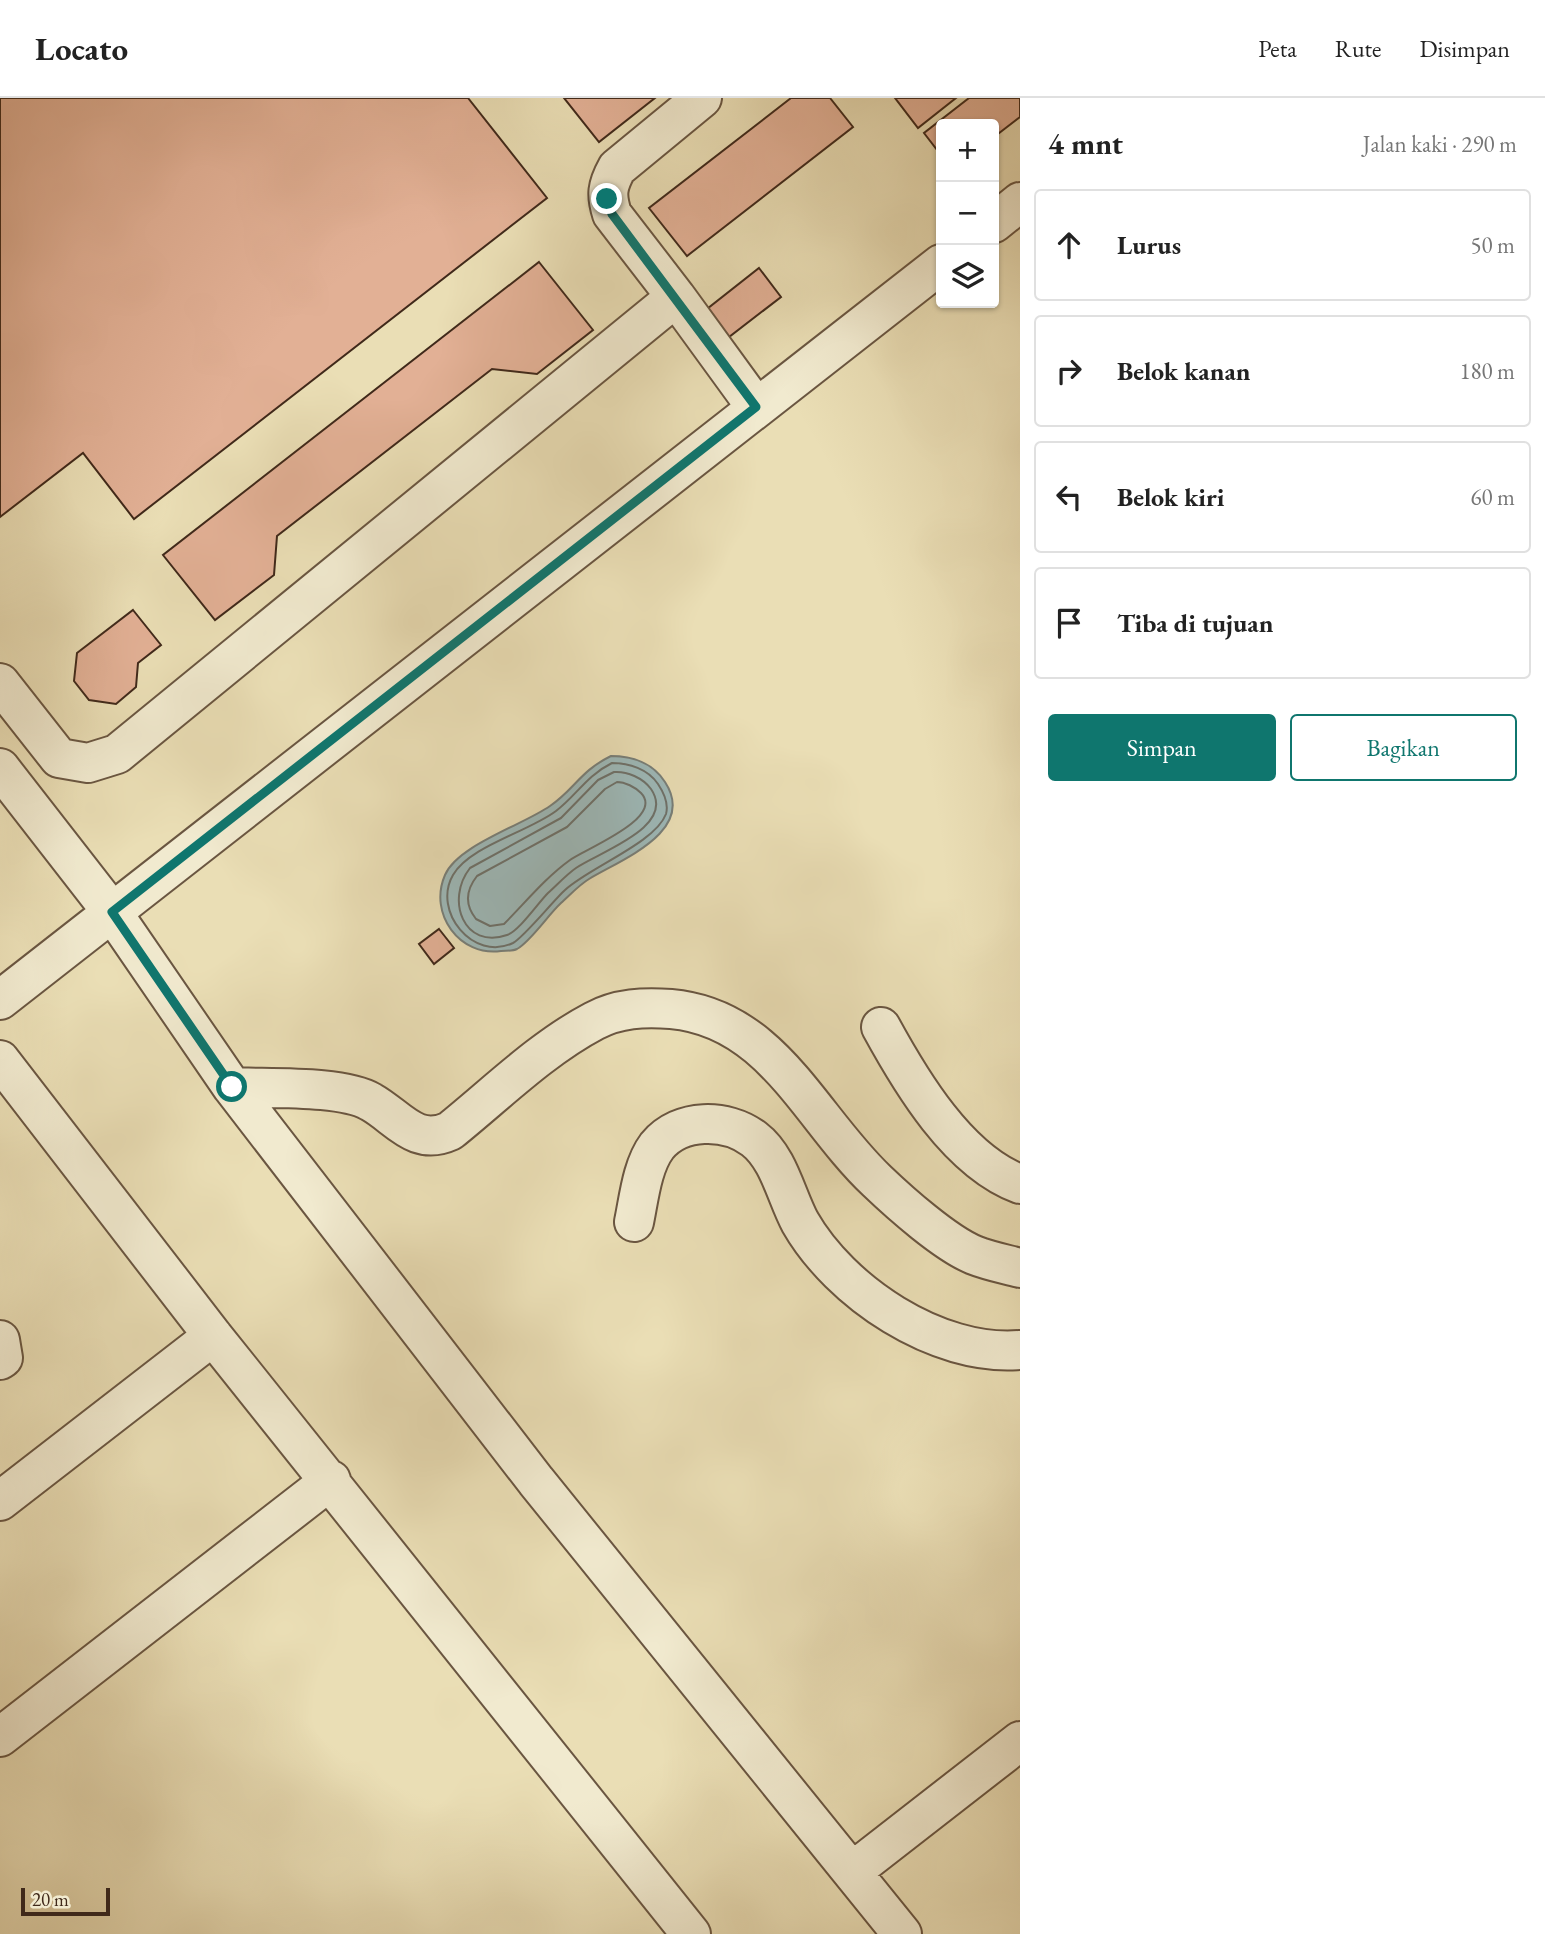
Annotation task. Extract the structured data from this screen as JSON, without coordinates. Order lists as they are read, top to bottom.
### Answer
{
  "scale_bar": "20 m",
  "page": {
    "header": "Locato",
    "nav": ["Peta", "Rute", "Disimpan"],
    "heading": ["4 mnt", "Jalan kaki · 290 m"],
    "map_buttons": ["+", "−"],
    "list": [
      ["Lurus", "50 m"],
      ["Belok kanan", "180 m"],
      ["Belok kiri", "60 m"],
      "Tiba di tujuan"
    ],
    "buttons": ["Simpan", "Bagikan"],
    "scale": "20 m"
  }
}
